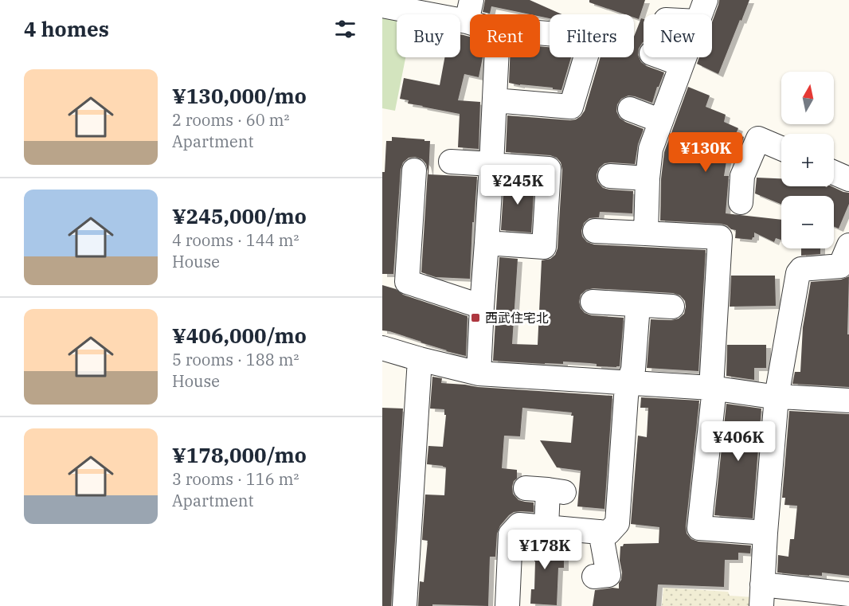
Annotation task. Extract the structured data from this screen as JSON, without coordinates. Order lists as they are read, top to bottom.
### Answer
{
  "places": {
    "transit": ["西武住宅北"]
  },
  "north": "top",
  "page": {
    "heading": "4 homes",
    "chip": [
      "Buy",
      "Rent",
      "Filters",
      "New"
    ],
    "list": [
      {
        "name": "¥130,000/mo",
        "note": "2 rooms · 60 m² · Apartment"
      },
      {
        "name": "¥245,000/mo",
        "note": "4 rooms · 144 m² · House"
      },
      {
        "name": "¥406,000/mo",
        "note": "5 rooms · 188 m² · House"
      },
      {
        "name": "¥178,000/mo",
        "note": "3 rooms · 116 m² · Apartment"
      }
    ],
    "map_buttons": ["+", "−"],
    "price": [
      "¥130K",
      "¥245K",
      "¥406K",
      "¥178K"
    ]
  }
}
